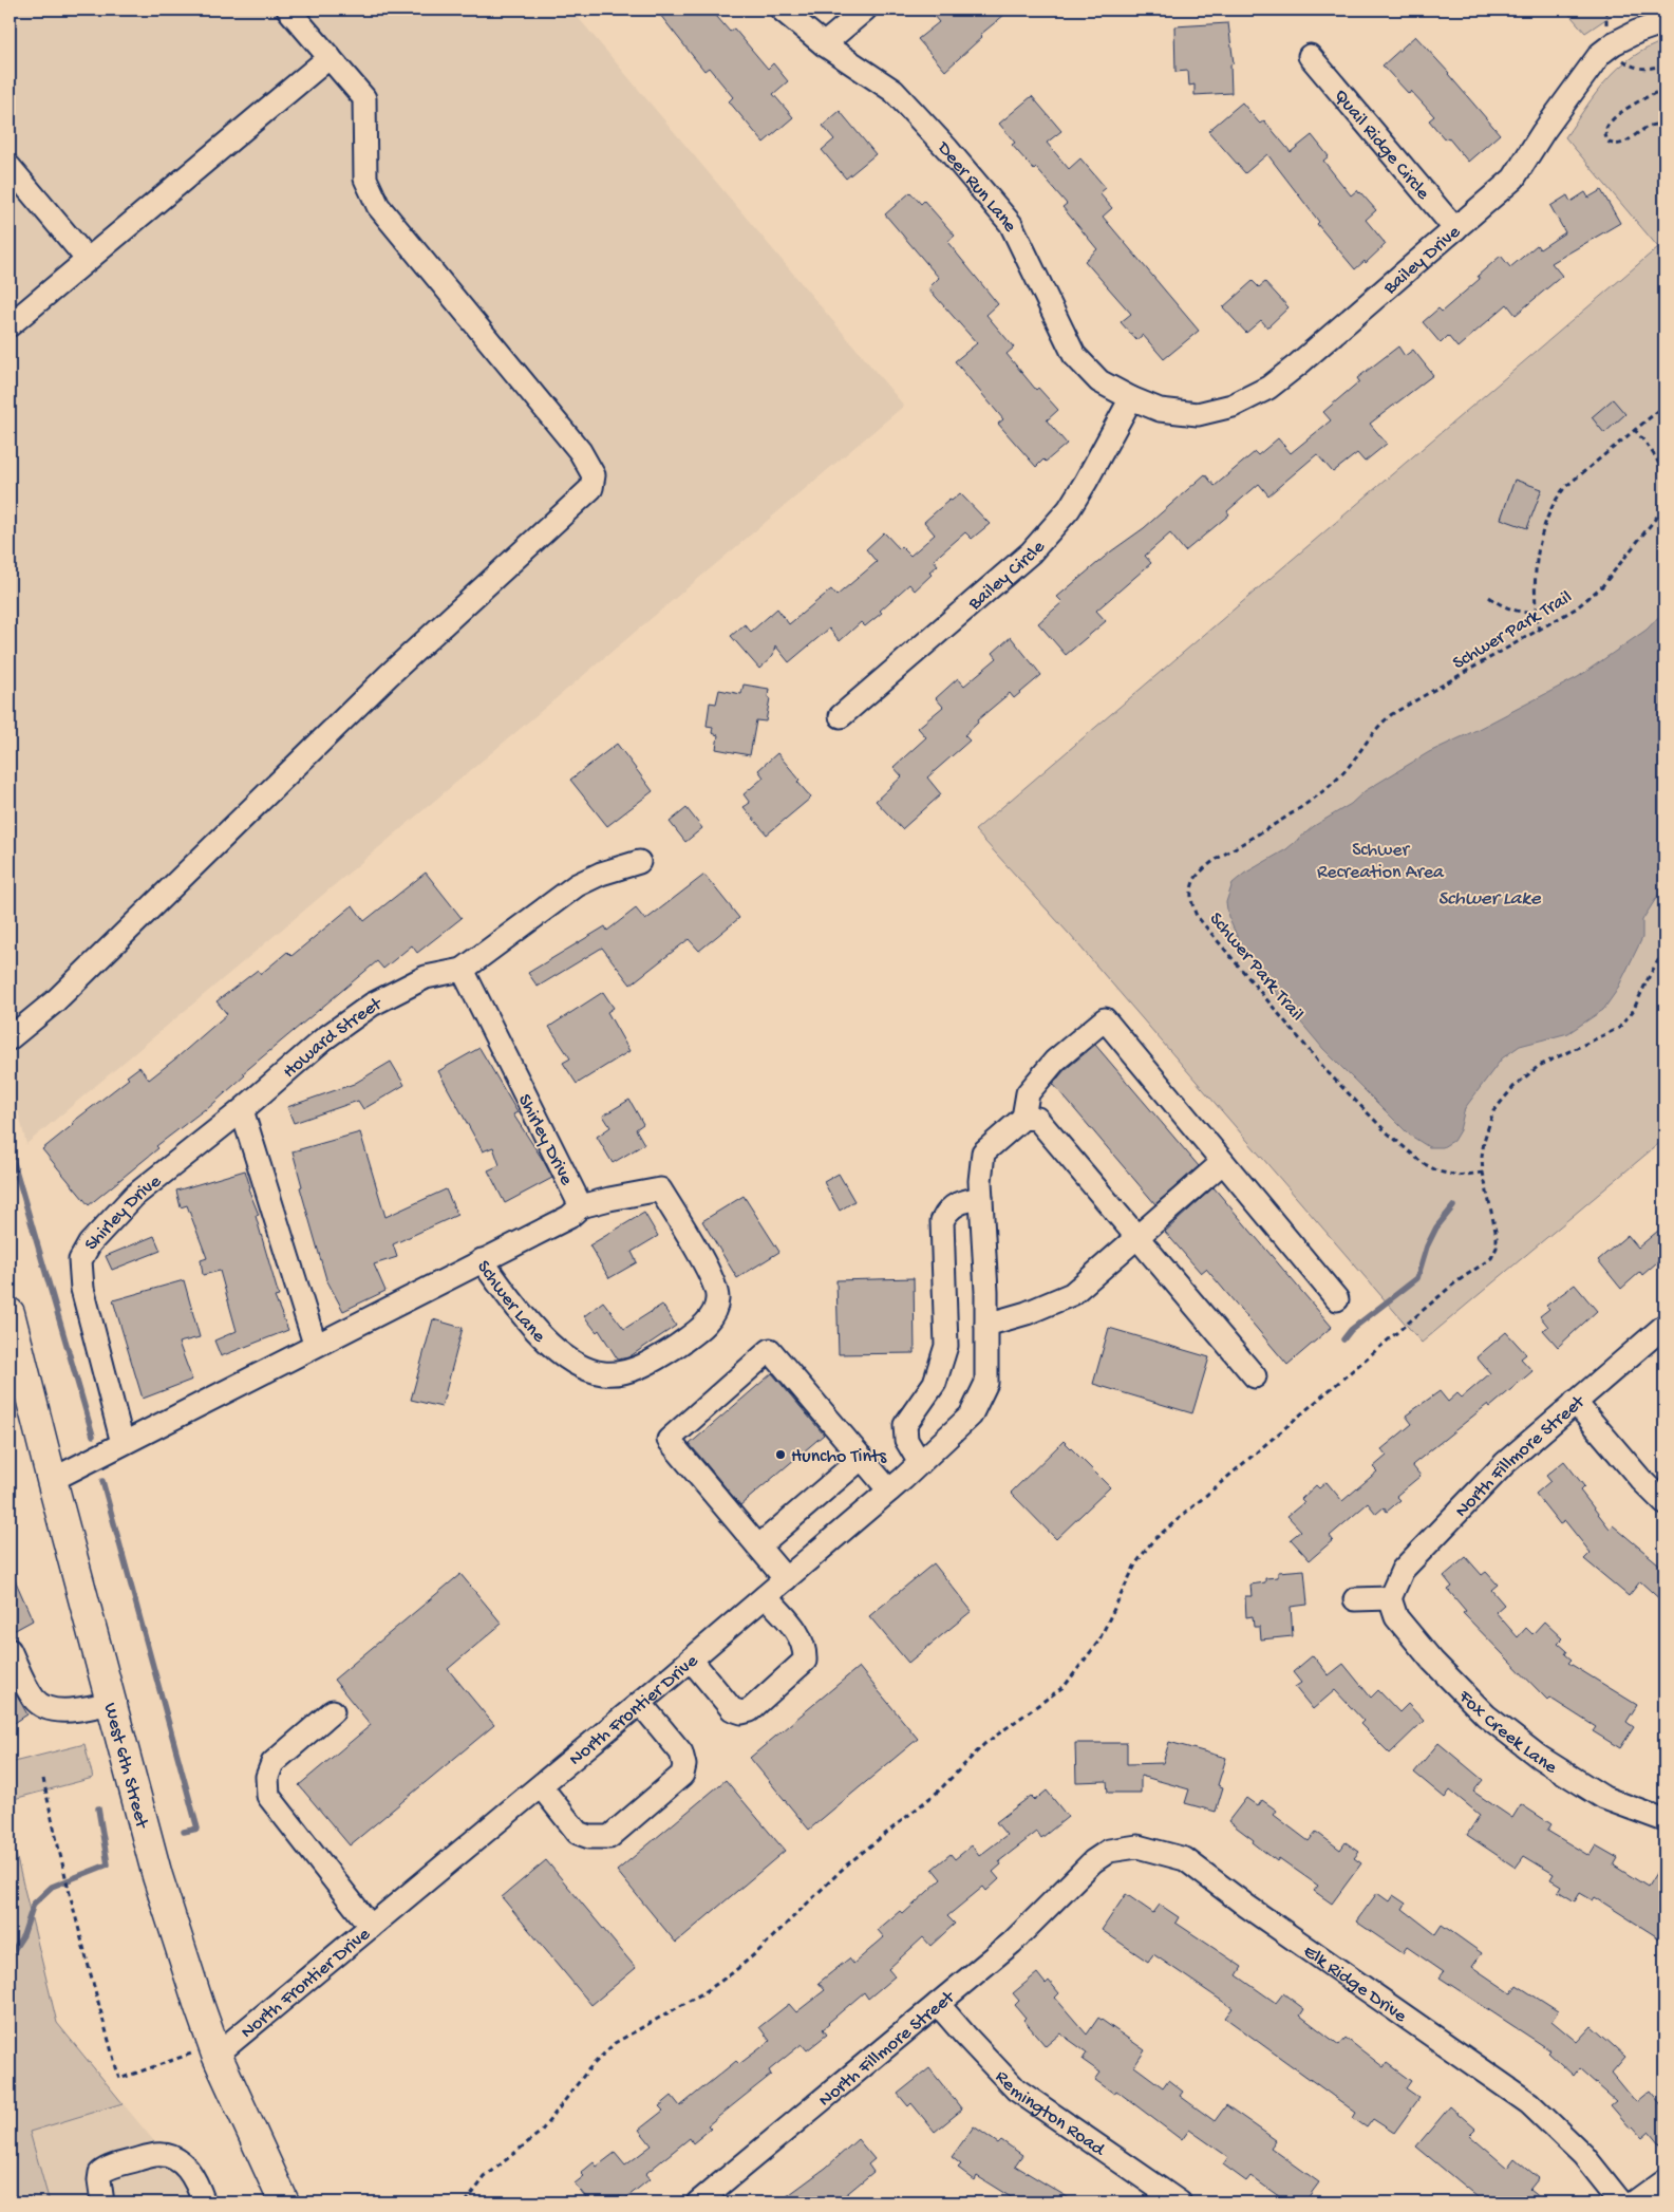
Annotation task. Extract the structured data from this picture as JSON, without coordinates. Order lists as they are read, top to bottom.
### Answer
{
  "streets": {
    "main road": ["West 6th Street"],
    "street": [
      "Quail Ridge Circle",
      "Deer Run Lane",
      "Bailey Drive",
      "Bailey Circle",
      "Howard Street",
      "Shirley Drive",
      "Schwer Lane",
      "North Fillmore Street",
      "North Frontier Drive",
      "Fox Creek Lane",
      "Elk Ridge Drive",
      "Remington Road"
    ],
    "path": ["Schwer Park Trail"]
  },
  "crossings": [
    ["Quail Ridge Circle", "Bailey Drive"],
    ["Deer Run Lane", "Bailey Drive"],
    ["Deer Run Lane", "Bailey Circle"],
    ["Bailey Drive", "Bailey Circle"],
    ["Howard Street", "Shirley Drive"],
    ["Shirley Drive", "Schwer Lane"],
    ["Schwer Lane", "West 6th Street"],
    ["North Fillmore Street", "Fox Creek Lane"],
    ["North Fillmore Street", "Elk Ridge Drive"],
    ["North Fillmore Street", "Remington Road"],
    ["North Frontier Drive", "West 6th Street"]
  ],
  "water": ["Schwer Lake"],
  "parks": ["Schwer Recreation Area"],
  "places": ["Huncho Tints"]
}
